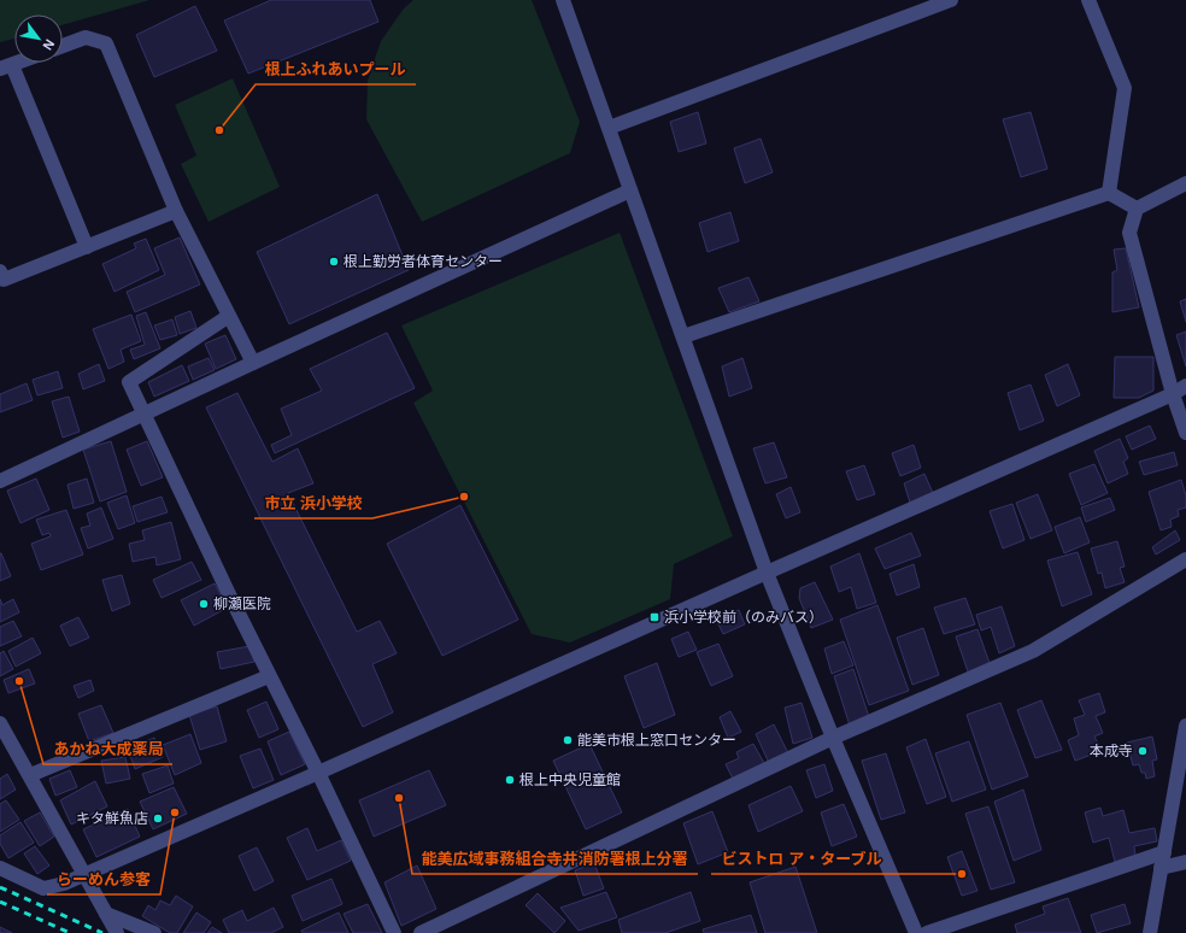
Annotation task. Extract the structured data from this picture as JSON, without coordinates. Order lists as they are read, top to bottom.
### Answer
{
  "places": {
    "other": [
      "根上ふれあいプール",
      "根上勤労者体育センター",
      "市立 浜小学校",
      "柳瀬医院",
      "あかね大成薬局",
      "能美市根上窓口センター",
      "本成寺",
      "根上中央児童館",
      "能美広域事務組合寺井消防署根上分署",
      "らーめん参客",
      "キタ鮮魚店",
      "ビストロ ア・ターブル"
    ],
    "transit": ["浜小学校前（のみバス）"]
  },
  "north": "bottom right"
}
